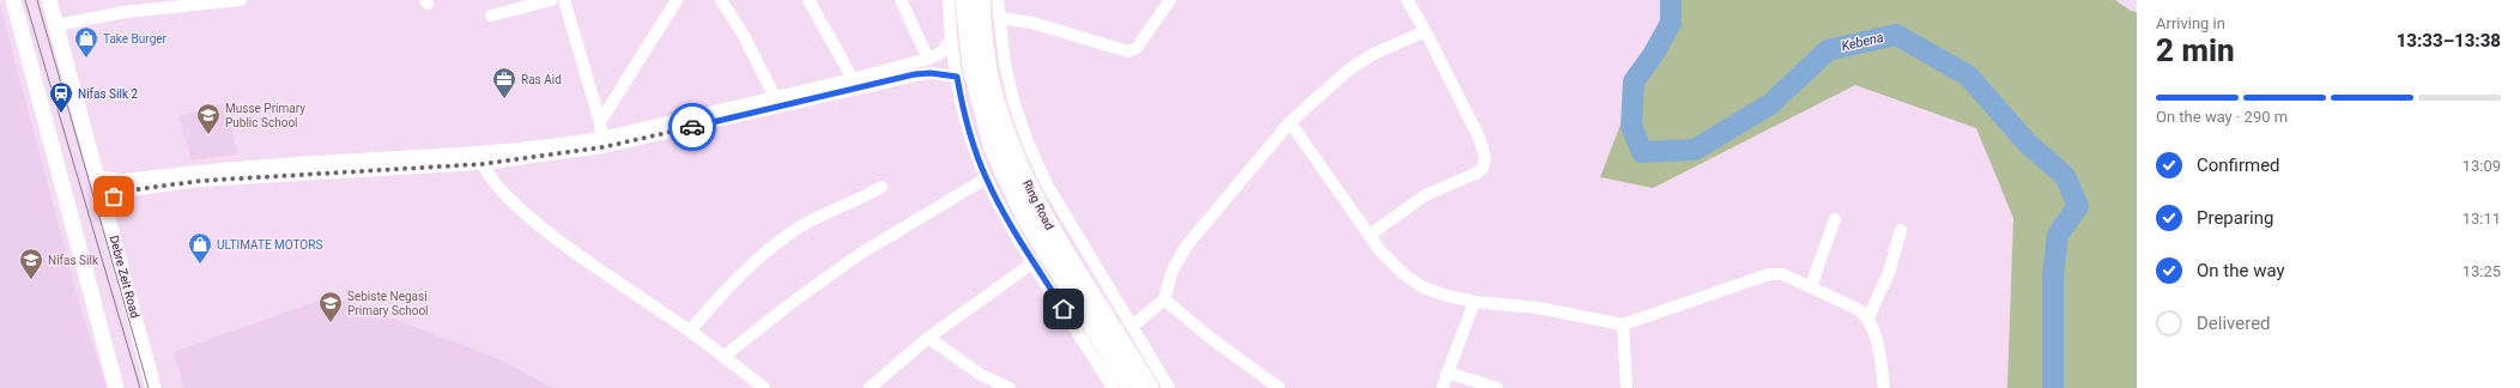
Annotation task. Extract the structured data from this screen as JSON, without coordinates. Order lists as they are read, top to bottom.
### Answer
{
  "streets": {
    "highway": ["Ring Road"],
    "main road": ["Debre Zeit Road"]
  },
  "water": ["Kebena"],
  "places": {
    "shop": ["Take Burger", "ULTIMATE MOTORS"],
    "office": ["Ras Aid"],
    "station": ["Nifas Silk 2"],
    "school or university": ["Musse Primary Public School", "Nifas Silk", "Sebiste Negasi Primary School"]
  },
  "page": {
    "heading": ["2 min", "Arriving in", "13:33–13:38"],
    "bar": "On the way · 290 m",
    "list": [
      ["Confirmed", "13:09"],
      ["Preparing", "13:11"],
      ["On the way", "13:25"],
      "Delivered"
    ]
  }
}
